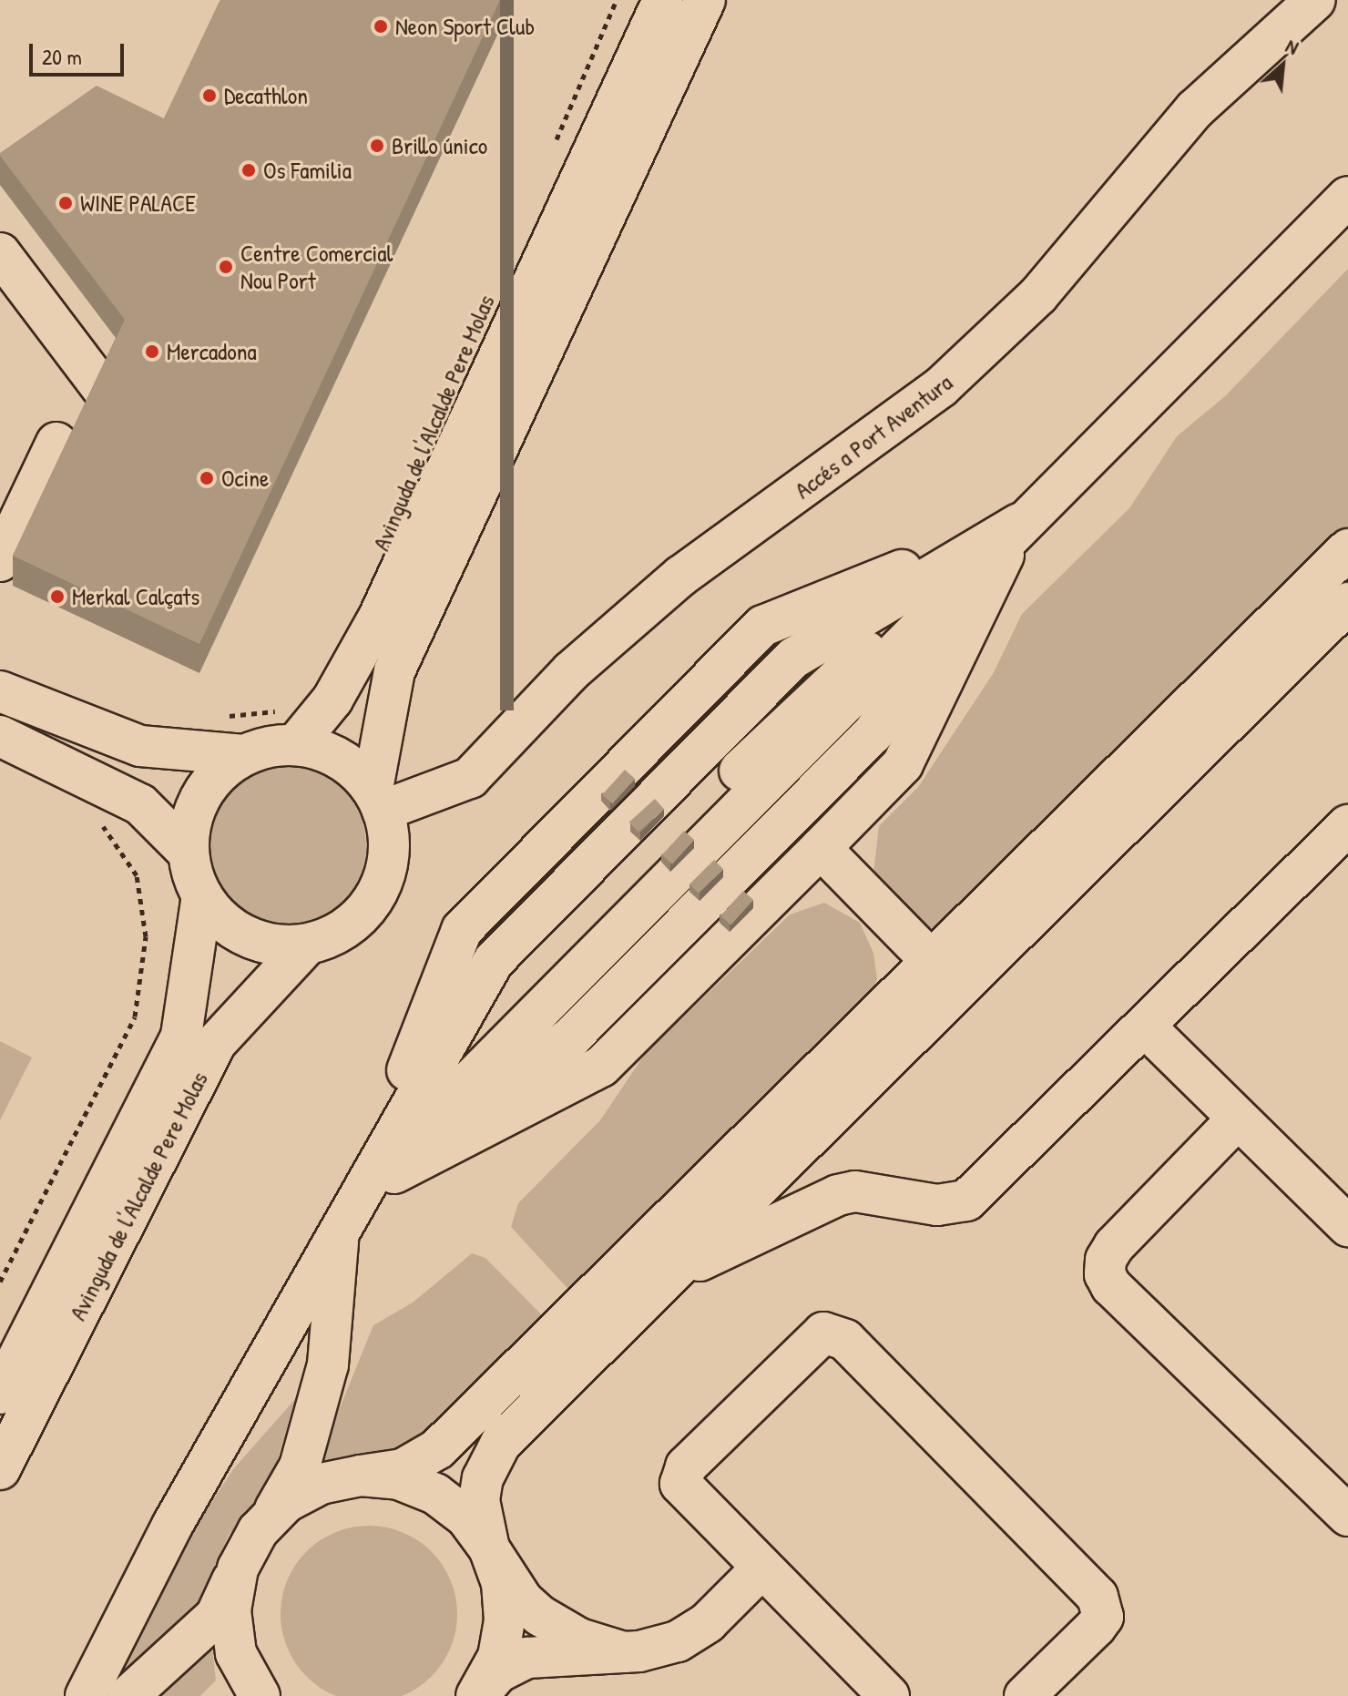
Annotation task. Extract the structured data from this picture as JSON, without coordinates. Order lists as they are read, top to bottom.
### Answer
{
  "streets": {
    "street": ["Avinguda de l'Alcalde Pere Molas", "Accés a Port Aventura"]
  },
  "crossings": [
    ["Avinguda de l'Alcalde Pere Molas", "Accés a Port Aventura"]
  ],
  "places": [
    "Neon Sport Club",
    "Decathlon",
    "Brillo único",
    "Os Familia",
    "WINE PALACE",
    "Centre Comercial Nou Port",
    "Mercadona",
    "Ocine",
    "Merkal Calçats"
  ],
  "scale_bar": "20 m",
  "north": "top right"
}
